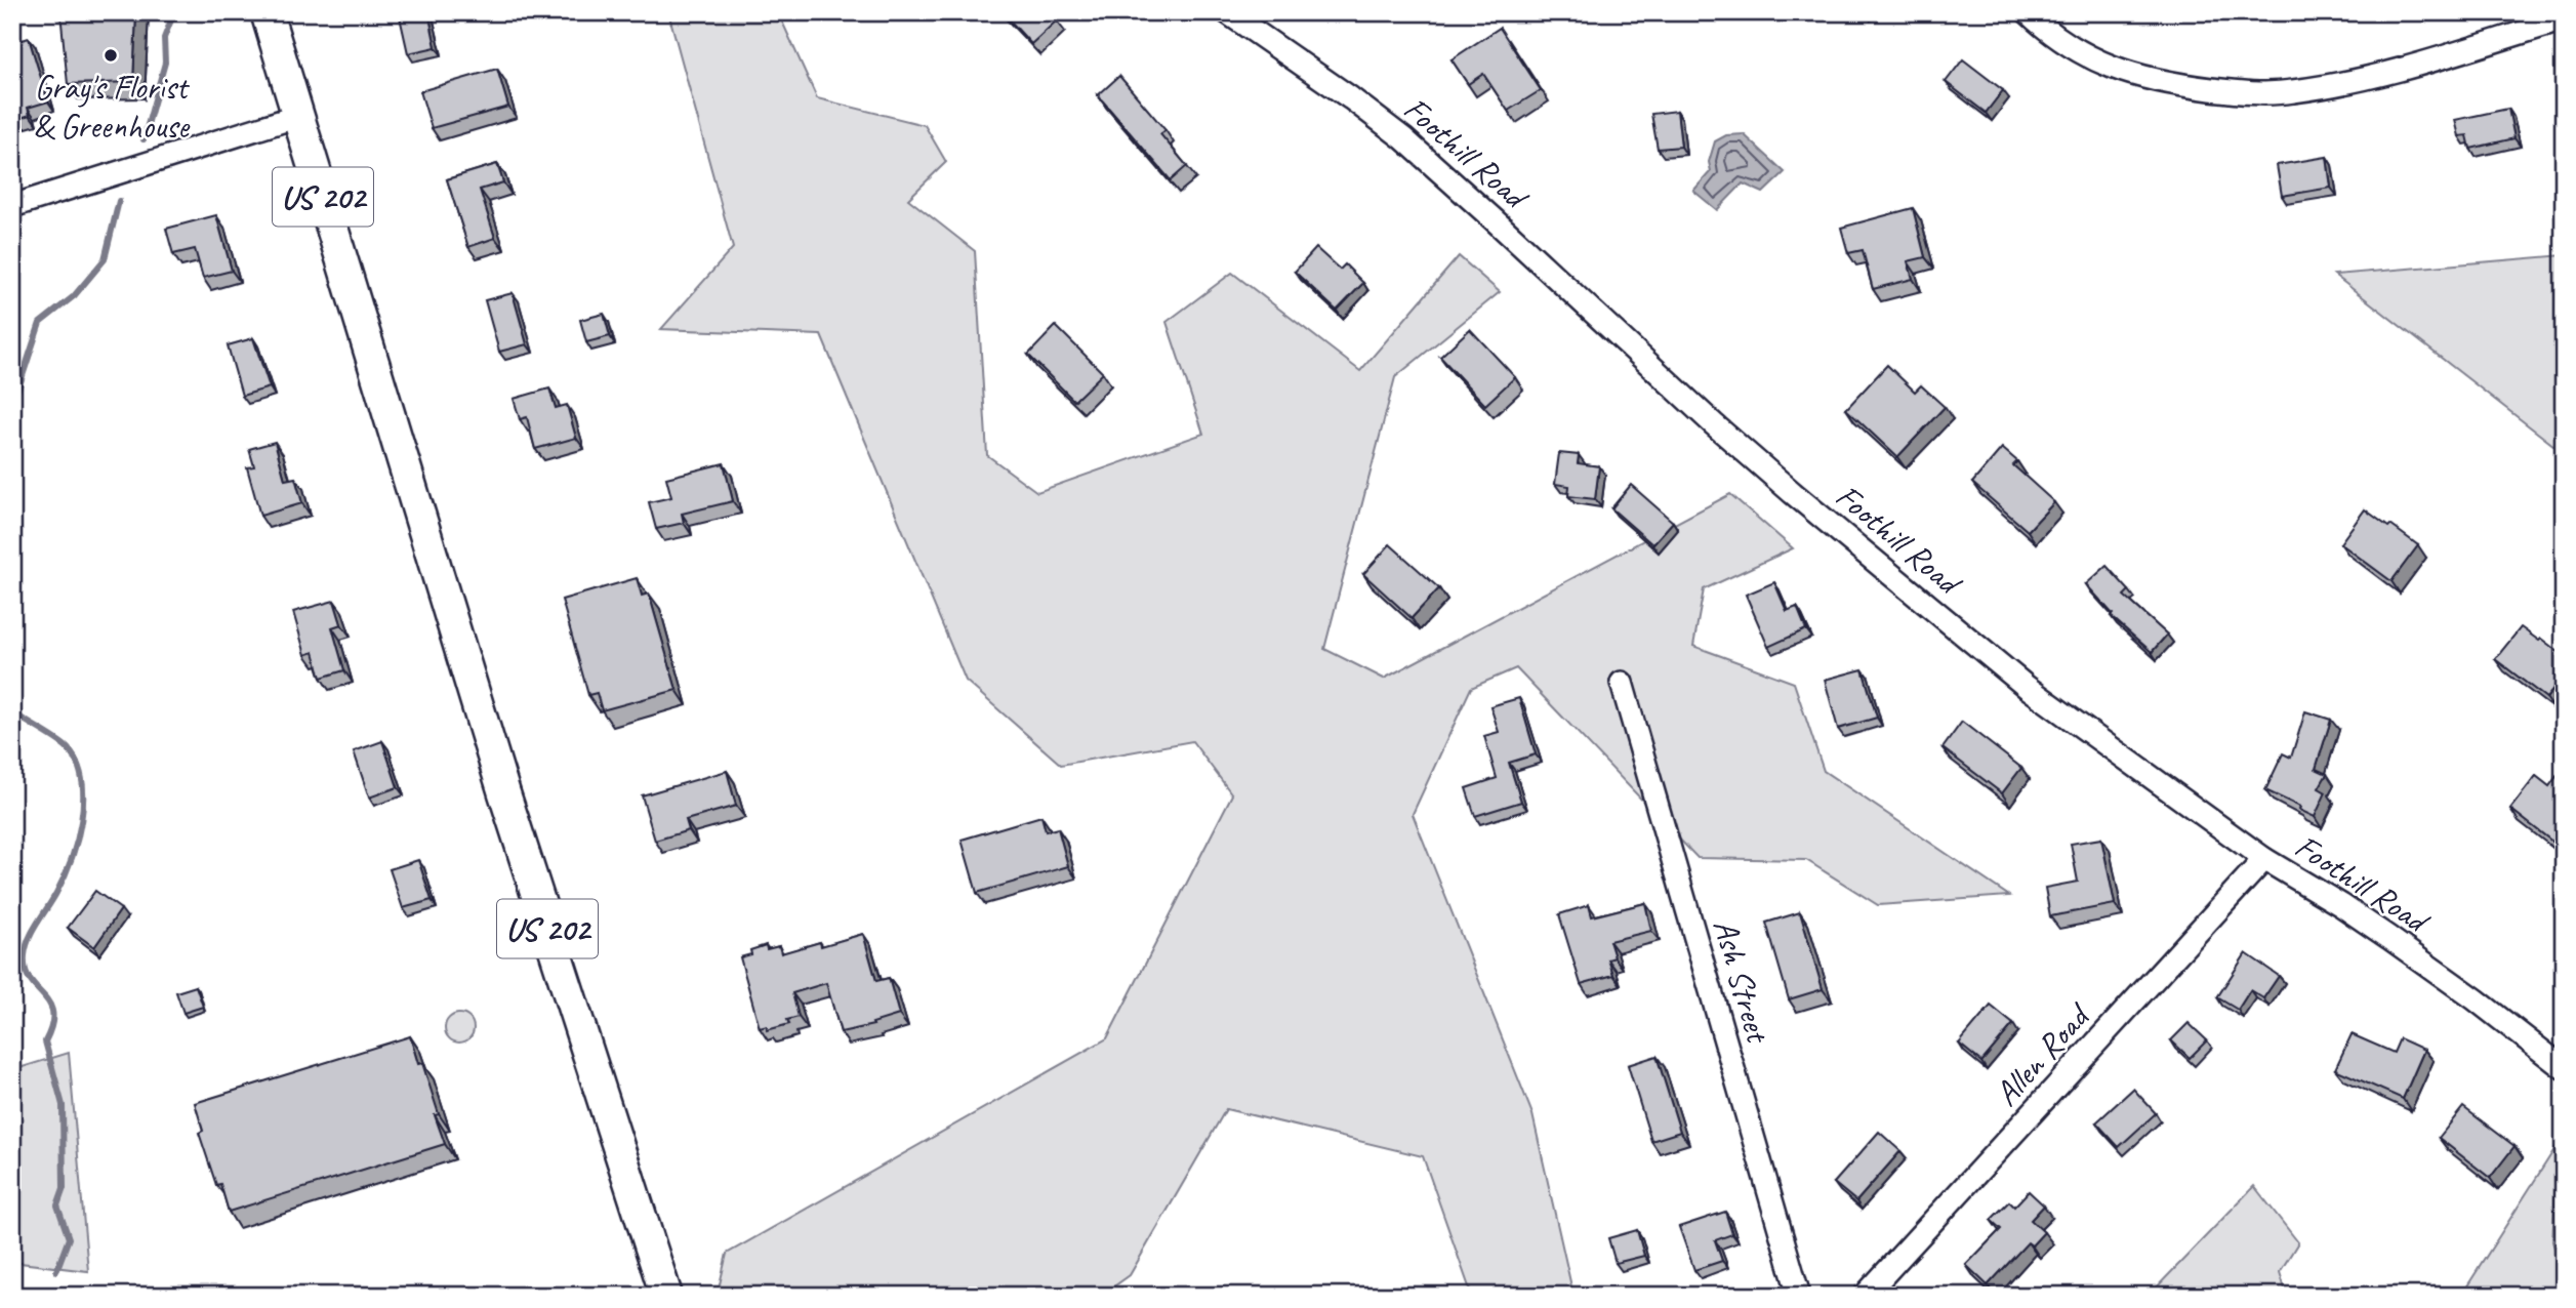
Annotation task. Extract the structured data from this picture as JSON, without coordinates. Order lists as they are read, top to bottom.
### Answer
{
  "streets": {
    "highway": ["US 202"],
    "street": ["Foothill Road", "Ash Street", "Allen Road"]
  },
  "crossings": [
    ["Foothill Road", "Allen Road"]
  ],
  "places": ["Gray's Florist & Greenhouse"]
}
